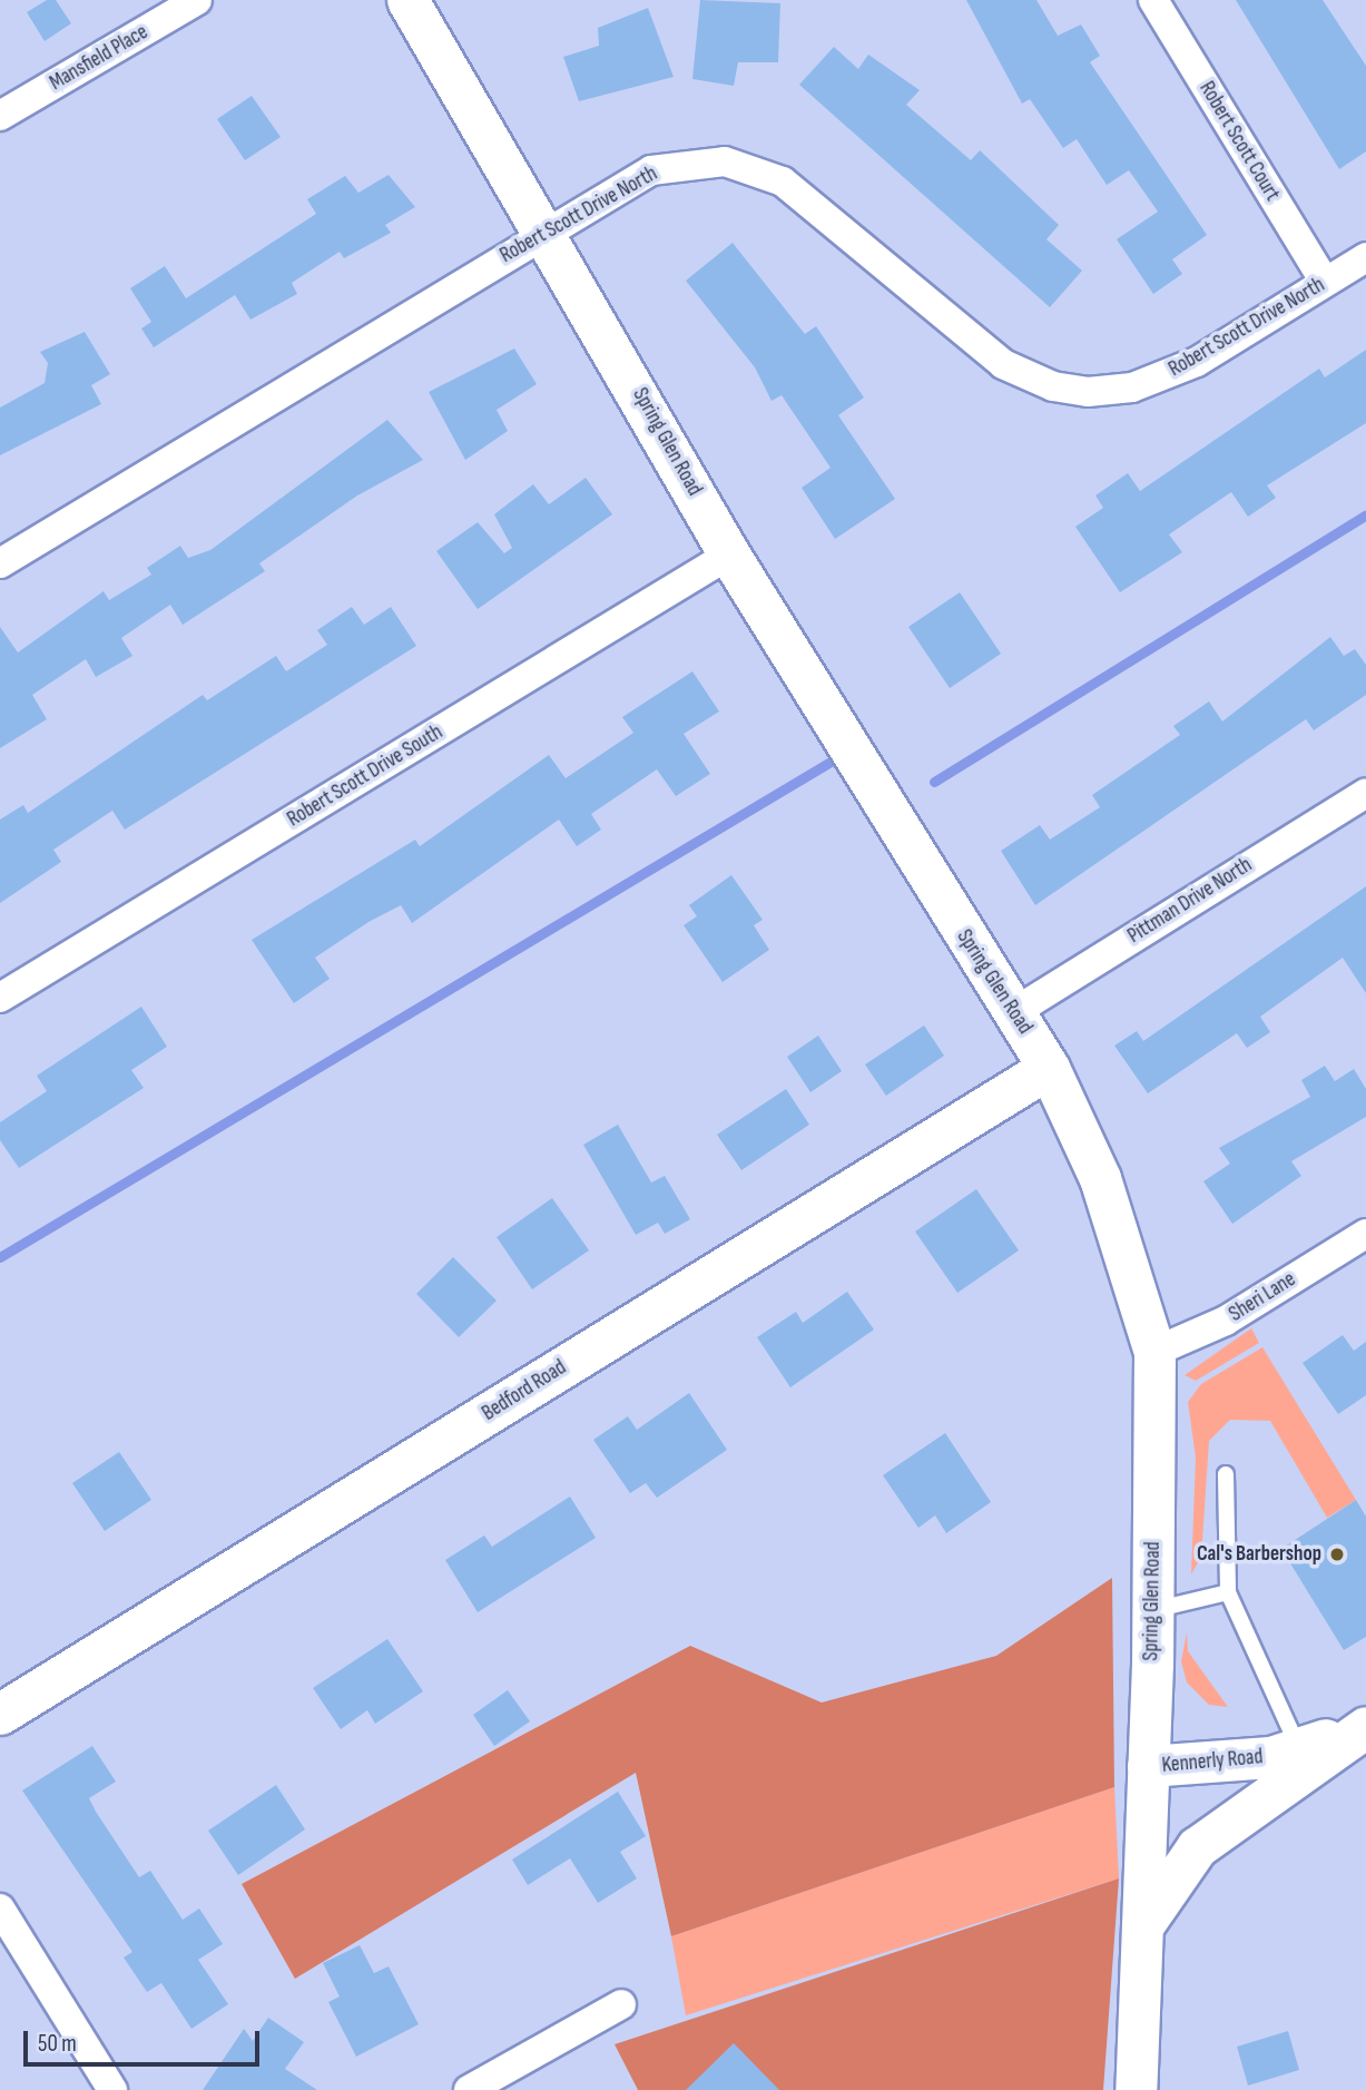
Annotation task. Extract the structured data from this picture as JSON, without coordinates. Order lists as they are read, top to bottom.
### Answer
{
  "streets": {
    "street": [
      "Mansfield Place",
      "Robert Scott Court",
      "Robert Scott Drive North",
      "Spring Glen Road",
      "Robert Scott Drive South",
      "Pittman Drive North",
      "Sheri Lane",
      "Bedford Road",
      "Kennerly Road"
    ]
  },
  "crossings": [
    ["Robert Scott Court", "Robert Scott Drive North"],
    ["Robert Scott Drive North", "Spring Glen Road"],
    ["Spring Glen Road", "Robert Scott Drive South"],
    ["Spring Glen Road", "Pittman Drive North"],
    ["Spring Glen Road", "Sheri Lane"],
    ["Spring Glen Road", "Bedford Road"],
    ["Spring Glen Road", "Kennerly Road"]
  ],
  "places": ["Cal's Barbershop"],
  "scale_bar": "50 m"
}
